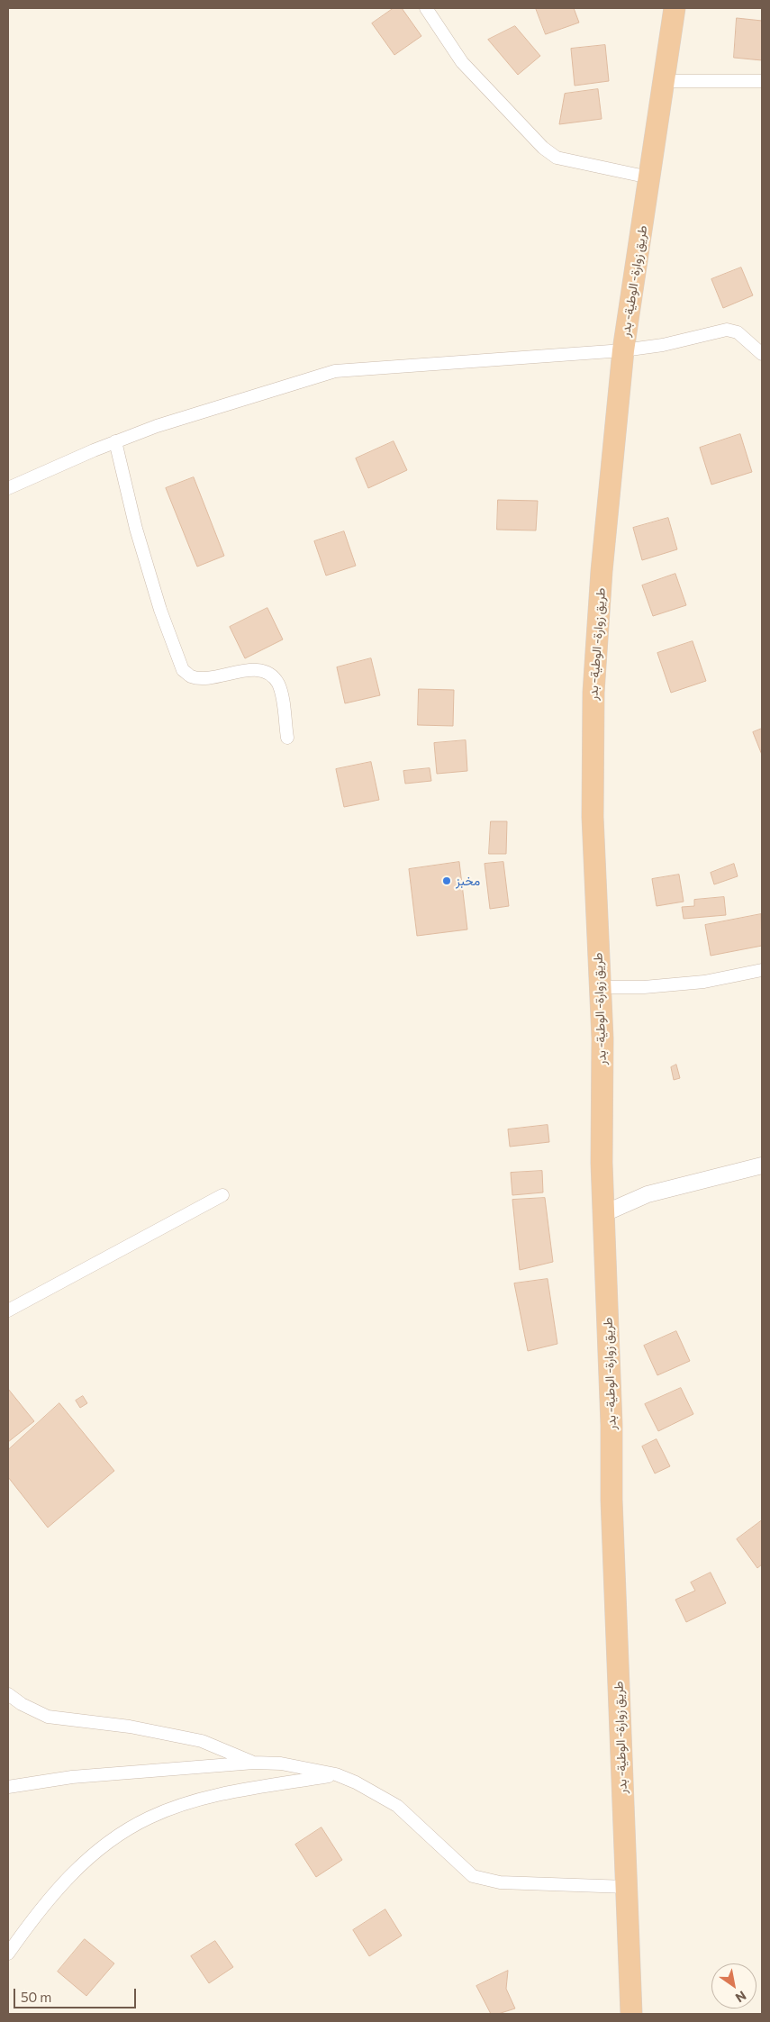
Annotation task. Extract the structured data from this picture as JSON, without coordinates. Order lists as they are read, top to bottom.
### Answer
{
  "streets": {
    "highway": ["طريق زوارة- الوطية- بدر"]
  },
  "places": ["مخبز"],
  "scale_bar": "50 m",
  "north": "bottom right"
}
